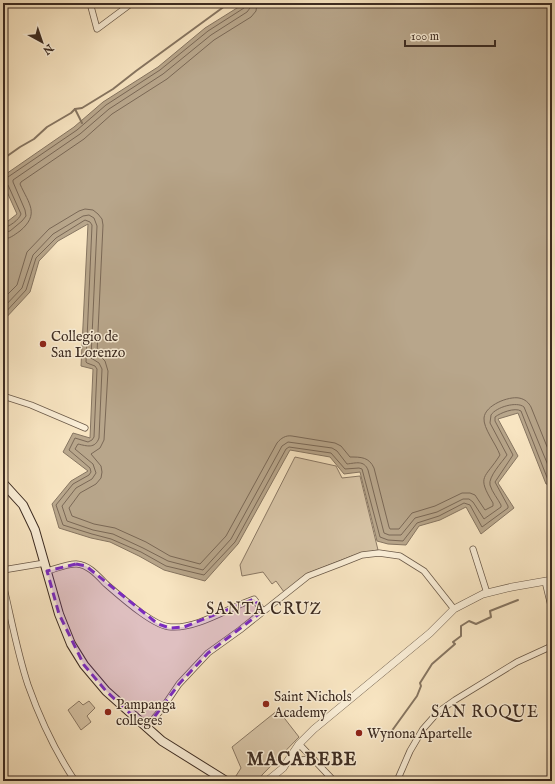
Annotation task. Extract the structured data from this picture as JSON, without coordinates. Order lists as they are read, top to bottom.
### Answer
{
  "districts": ["SANTA CRUZ", "SAN ROQUE", "MACABEBE"],
  "places": [
    "Collegio de San Lorenzo",
    "Saint Nichols Academy",
    "Pampanga colleges",
    "Wynona Apartelle"
  ],
  "scale_bar": "100 m",
  "north": "bottom right"
}
